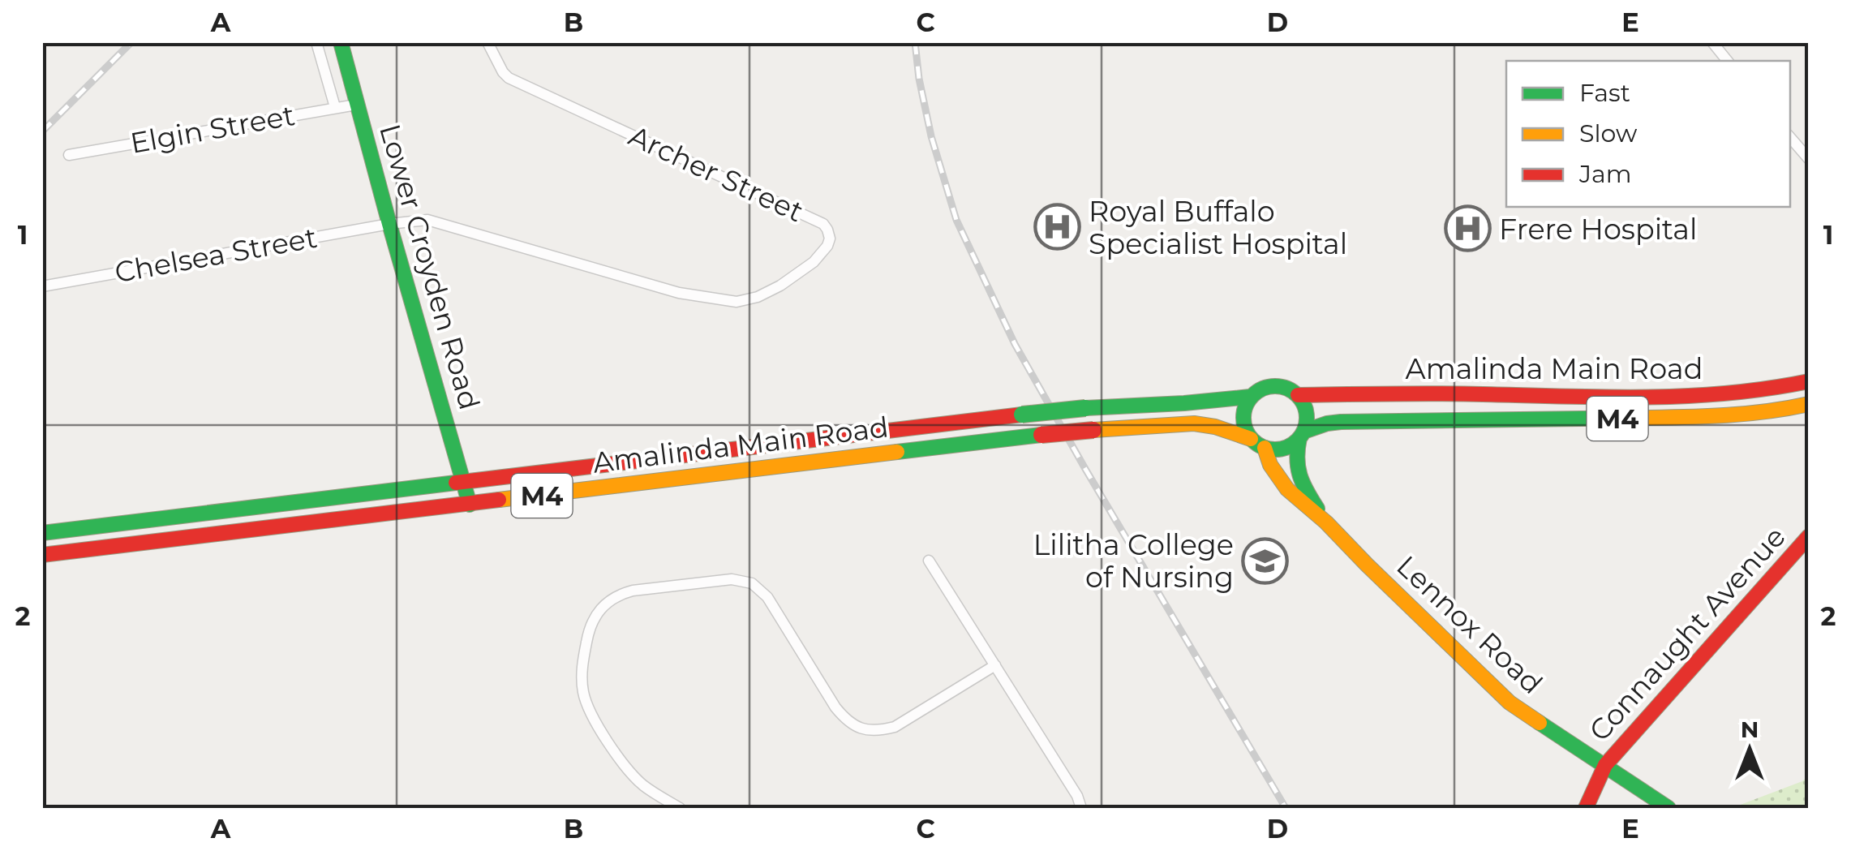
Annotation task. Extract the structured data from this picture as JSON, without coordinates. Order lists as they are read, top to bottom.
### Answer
{
  "streets": {
    "main road": [
      "Lower Croyden Road",
      "Amalinda Main Road",
      "M4",
      "Lennox Road",
      "Connaught Avenue"
    ],
    "street": ["Elgin Street", "Archer Street", "Chelsea Street"]
  },
  "crossings": [
    ["Elgin Street", "Lower Croyden Road"],
    ["Archer Street", "Chelsea Street"],
    ["Archer Street", "Lower Croyden Road"],
    ["Chelsea Street", "Lower Croyden Road"],
    ["Lower Croyden Road", "Amalinda Main Road"],
    ["Amalinda Main Road", "Lennox Road"],
    ["Lennox Road", "Connaught Avenue"]
  ],
  "places": {
    "hospital": ["Royal Buffalo Specialist Hospital", "Frere Hospital"],
    "school or university": ["Lilitha College of Nursing"]
  },
  "legend": ["Fast", "Slow", "Jam"],
  "north": "top",
  "grid": {
    "columns": [
      "A",
      "B",
      "C",
      "D",
      "E"
    ],
    "rows": ["1", "2"]
  }
}
